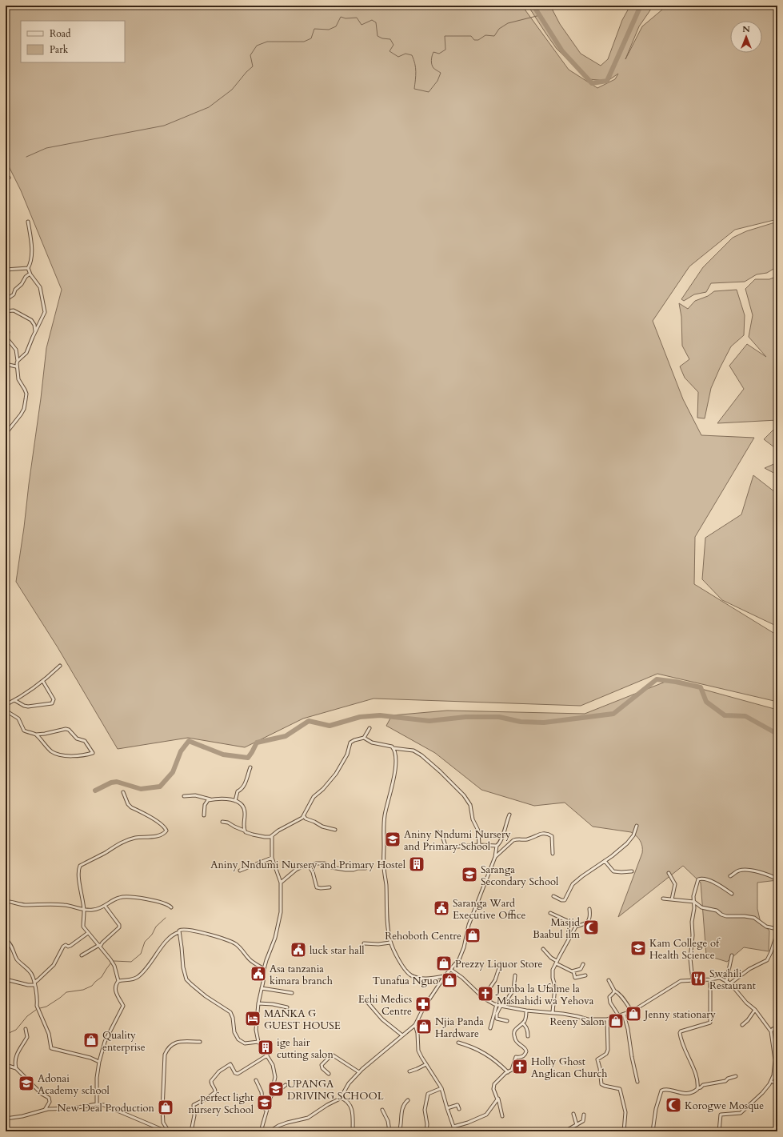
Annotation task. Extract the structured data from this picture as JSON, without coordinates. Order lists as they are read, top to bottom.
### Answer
{
  "places": {
    "school or university": [
      "Aniny Nndumi Nursery and Primary School",
      "Saranga Secondary School",
      "Kam College of Health Science",
      "Adonai Academy school",
      "UPANGA DRIVING SCHOOL",
      "perfect light nursery School"
    ],
    "building": ["Aniny Nndumi Nursery and Primary Hostel", "ige hair cutting salon"],
    "public building": ["Saranga Ward Executive Office", "luck star hall", "Asa tanzania kimara branch"],
    "mosque": ["Masjid Baabul ilm", "Korogwe Mosque"],
    "shop": [
      "Rehoboth Centre",
      "Prezzy Liquor Store",
      "Tunafua Nguo",
      "Jenny stationary",
      "Reeny Salon",
      "Njia Panda Hardware",
      "Quality enterprise",
      "New Deal Production"
    ],
    "restaurant": ["Swahili Restaurant"],
    "church": ["Jumba la Ufalme la Mashahidi wa Yehova", "Holly Ghost Anglican Church"],
    "pharmacy": ["Echi Medics Centre"],
    "hotel": ["MANKA G GUEST HOUSE"]
  },
  "legend": ["Road", "Park"],
  "north": "top"
}
